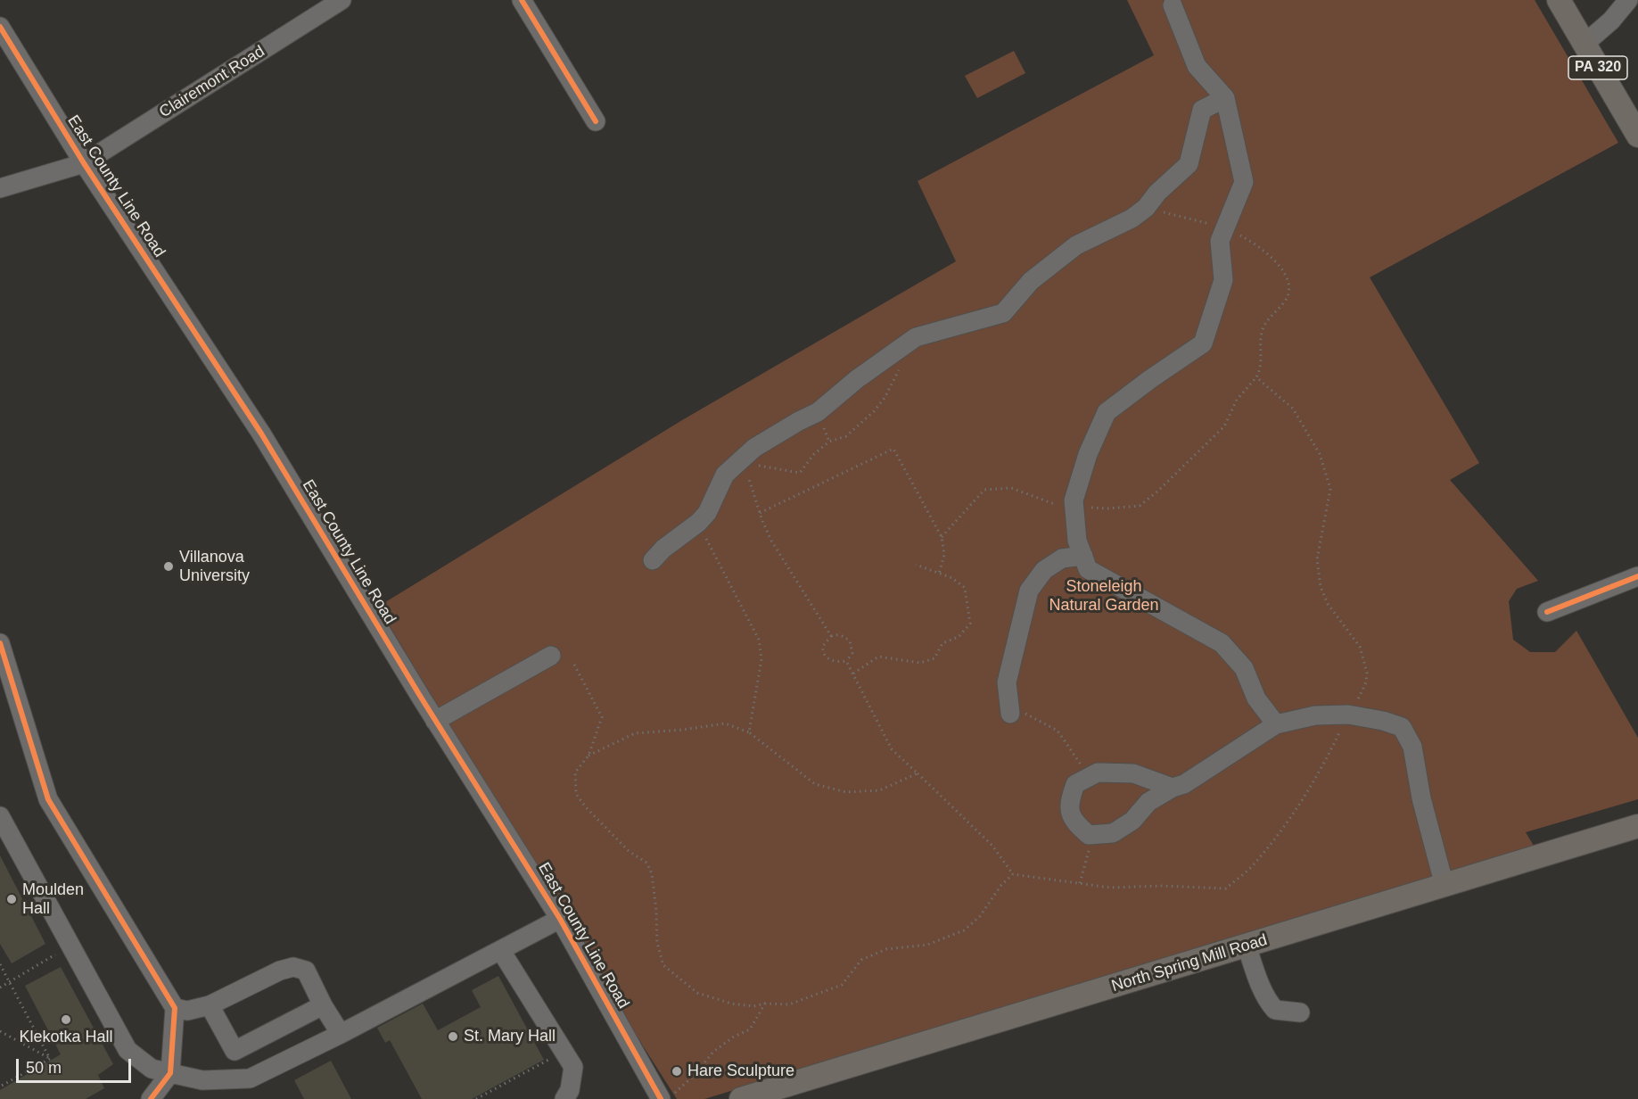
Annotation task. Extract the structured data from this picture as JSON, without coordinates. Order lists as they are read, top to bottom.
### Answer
{
  "streets": {
    "main road": ["PA 320", "North Spring Mill Road"],
    "street": ["Clairemont Road", "East County Line Road"]
  },
  "crossings": [
    ["Clairemont Road", "East County Line Road"]
  ],
  "parks": ["Stoneleigh Natural Garden"],
  "places": [
    "Villanova University",
    "Moulden Hall",
    "Klekotka Hall",
    "St. Mary Hall",
    "Hare Sculpture"
  ],
  "scale_bar": "50 m"
}
